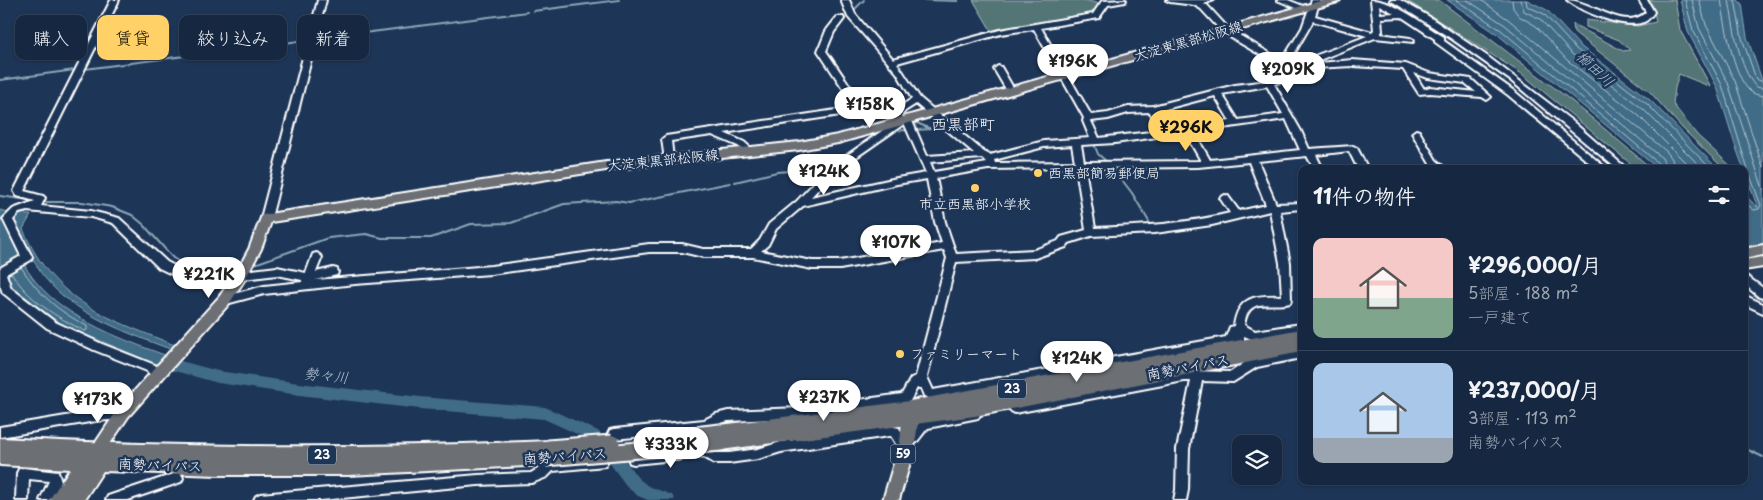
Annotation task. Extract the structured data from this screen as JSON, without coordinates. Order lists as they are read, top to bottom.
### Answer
{
  "streets": {
    "highway": ["南勢バイパス", "23"],
    "main road": ["大淀東黒部松阪線", "59"]
  },
  "crossings": [
    ["南勢バイパス", "59"]
  ],
  "districts": ["西黒部町"],
  "water": ["櫛田川", "勢々川"],
  "places": ["西黒部簡易郵便局", "市立西黒部小学校", "ファミリーマート"],
  "page": {
    "chip": [
      "購入",
      "賃貸",
      "絞り込み",
      "新着"
    ],
    "price": [
      "¥196K",
      "¥209K",
      "¥158K",
      "¥296K",
      "¥124K",
      "¥107K",
      "¥221K",
      "¥124K",
      "¥237K",
      "¥173K",
      "¥333K"
    ],
    "heading": "11件の物件",
    "list": [
      {
        "name": "¥296,000/月",
        "note": "5部屋 · 188 m² · 一戸建て"
      },
      {
        "name": "¥237,000/月",
        "note": "3部屋 · 113 m² · 南勢バイパス"
      }
    ]
  }
}
